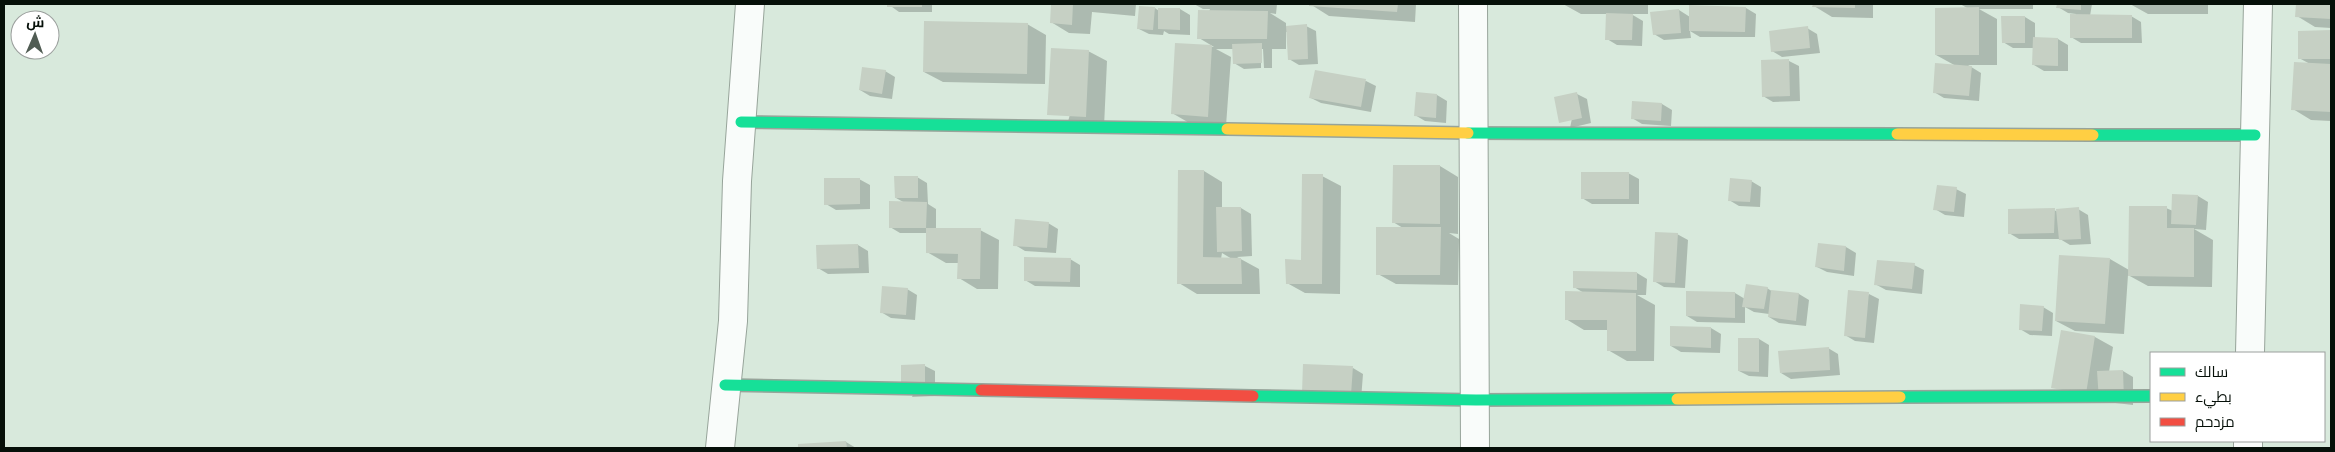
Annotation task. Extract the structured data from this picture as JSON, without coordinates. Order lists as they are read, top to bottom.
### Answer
{
  "legend": ["سالك", "بطيء", "مزدحم"],
  "north": "top"
}
